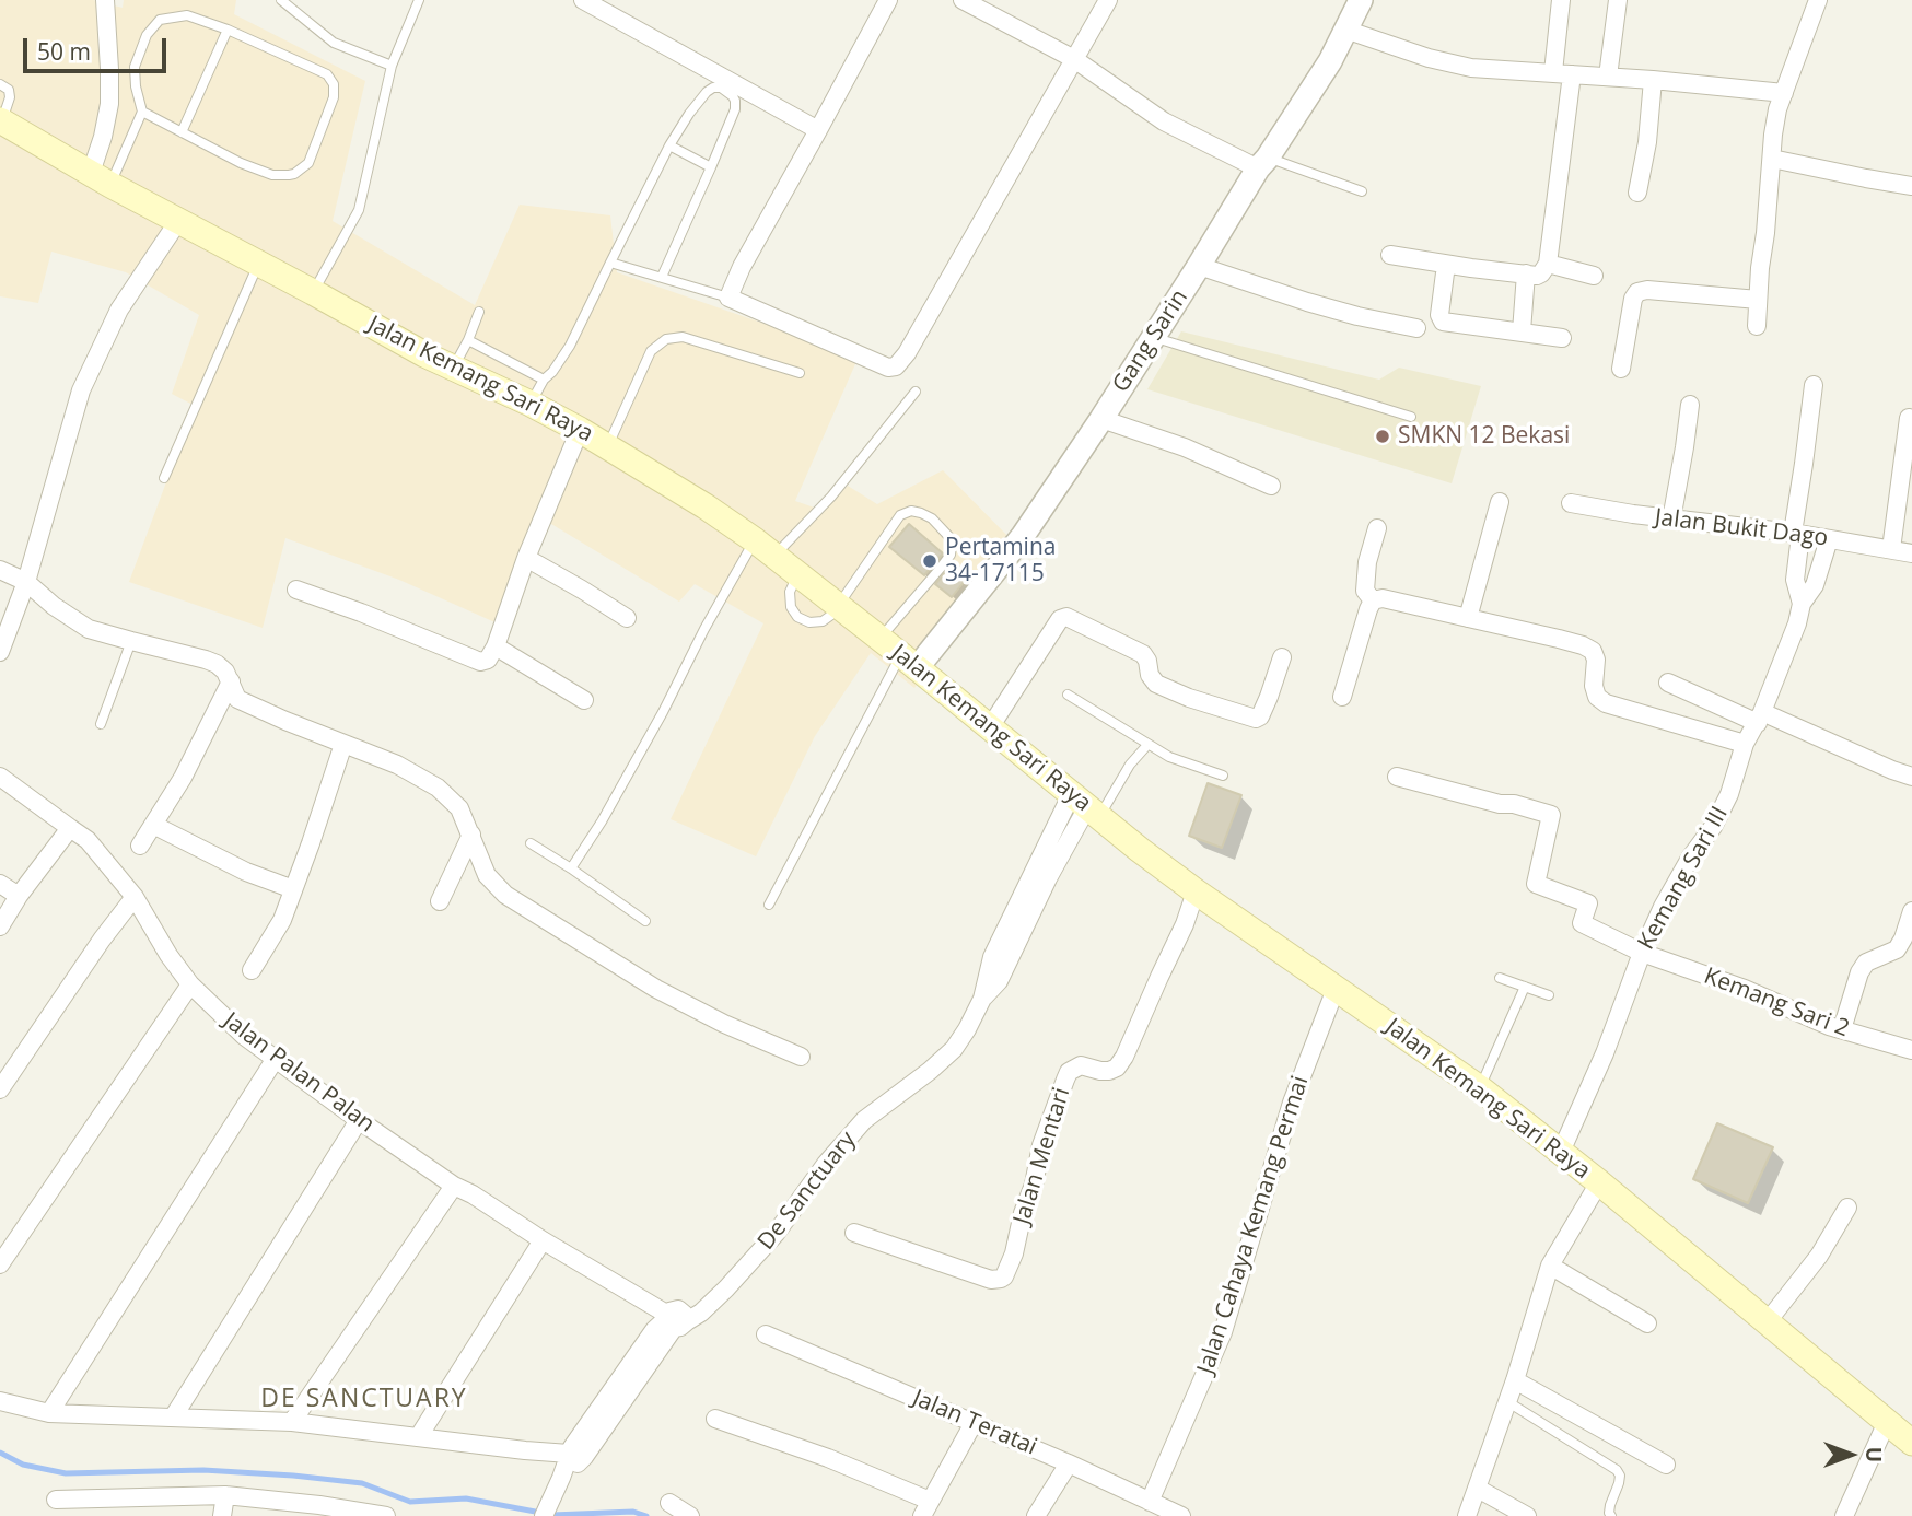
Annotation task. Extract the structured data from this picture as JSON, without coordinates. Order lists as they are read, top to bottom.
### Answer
{
  "streets": {
    "main road": ["Jalan Kemang Sari Raya"],
    "street": [
      "Gang Sarin",
      "Jalan Bukit Dago",
      "Kemang Sari III",
      "Kemang Sari 2",
      "Jalan Palan Palan",
      "Jalan Mentari",
      "De Sanctuary",
      "Jalan Cahaya Kemang Permai",
      "Jalan Teratai"
    ]
  },
  "crossings": [
    ["Gang Sarin", "Jalan Kemang Sari Raya"],
    ["Jalan Kemang Sari Raya", "Kemang Sari III"],
    ["Jalan Kemang Sari Raya", "Jalan Mentari"],
    ["Jalan Kemang Sari Raya", "De Sanctuary"],
    ["Jalan Kemang Sari Raya", "Jalan Cahaya Kemang Permai"],
    ["Jalan Bukit Dago", "Kemang Sari III"],
    ["Kemang Sari III", "Kemang Sari 2"],
    ["Jalan Palan Palan", "De Sanctuary"],
    ["Jalan Cahaya Kemang Permai", "Jalan Teratai"]
  ],
  "districts": ["DE SANCTUARY"],
  "places": ["SMKN 12 Bekasi", "Pertamina 34-17115"],
  "scale_bar": "50 m",
  "north": "right"
}
